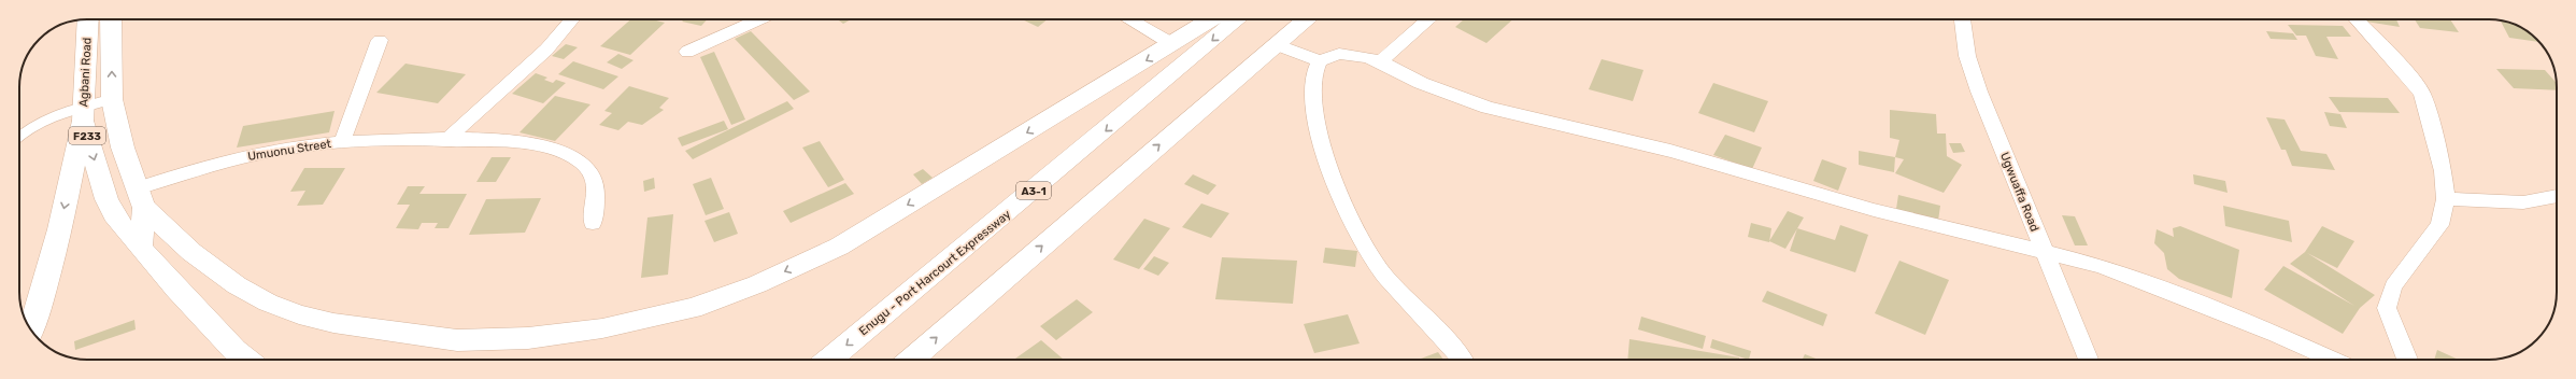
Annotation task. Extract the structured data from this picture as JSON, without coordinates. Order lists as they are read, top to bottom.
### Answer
{
  "streets": {
    "main road": [
      "Agbani Road",
      "F233",
      "A3-1",
      "Enugu - Port Harcourt Expressway"
    ],
    "street": ["Umuonu Street", "Ugwuaffa Road"]
  },
  "crossings": [
    ["Agbani Road", "Umuonu Street"]
  ]
}
